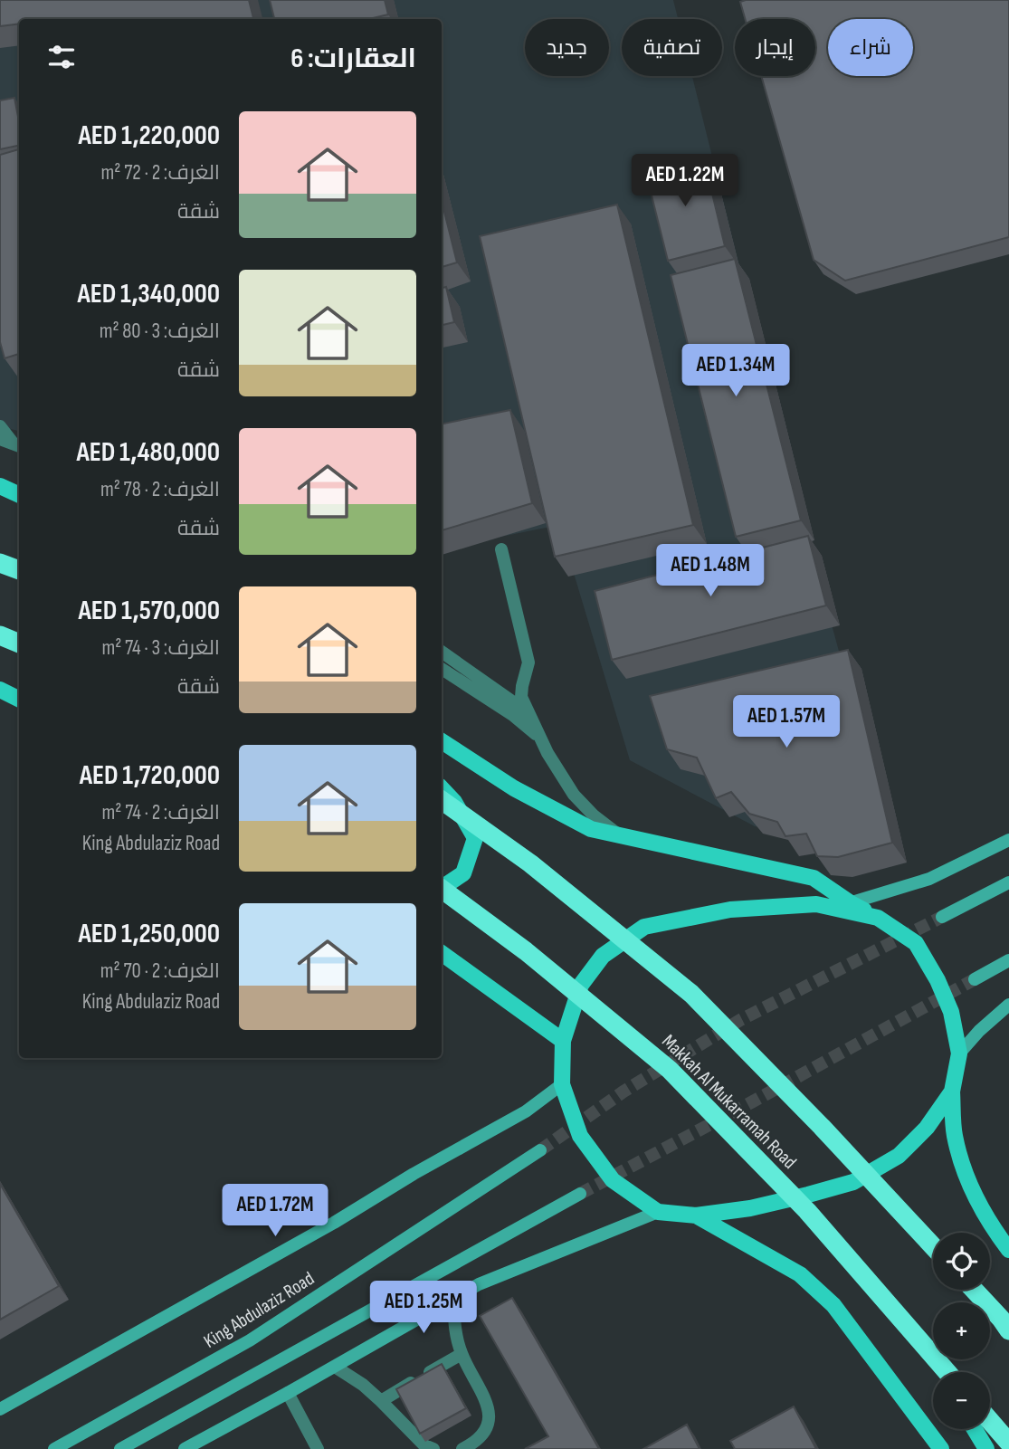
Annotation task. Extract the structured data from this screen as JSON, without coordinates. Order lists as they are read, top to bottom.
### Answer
{
  "streets": {
    "highway": ["Makkah Al Mukarramah Road"],
    "main road": ["King Abdulaziz Road"]
  },
  "page": {
    "chip": [
      "شراء",
      "إيجار",
      "تصفية",
      "جديد"
    ],
    "heading": "العقارات: 6",
    "list": [
      {
        "name": "AED 1,220,000",
        "note": "الغرف: 2 · 72 m² · شقة"
      },
      {
        "name": "AED 1,340,000",
        "note": "الغرف: 3 · 80 m² · شقة"
      },
      {
        "name": "AED 1,480,000",
        "note": "الغرف: 2 · 78 m² · شقة"
      },
      {
        "name": "AED 1,570,000",
        "note": "الغرف: 3 · 74 m² · شقة"
      },
      {
        "name": "AED 1,720,000",
        "note": "الغرف: 2 · 74 m² · King Abdulaziz Road"
      },
      {
        "name": "AED 1,250,000",
        "note": "الغرف: 2 · 70 m² · King Abdulaziz Road"
      }
    ],
    "price": [
      "AED 1.22M",
      "AED 1.34M",
      "AED 1.48M",
      "AED 1.57M",
      "AED 1.72M",
      "AED 1.25M"
    ],
    "map_buttons": ["+", "−"]
  }
}
